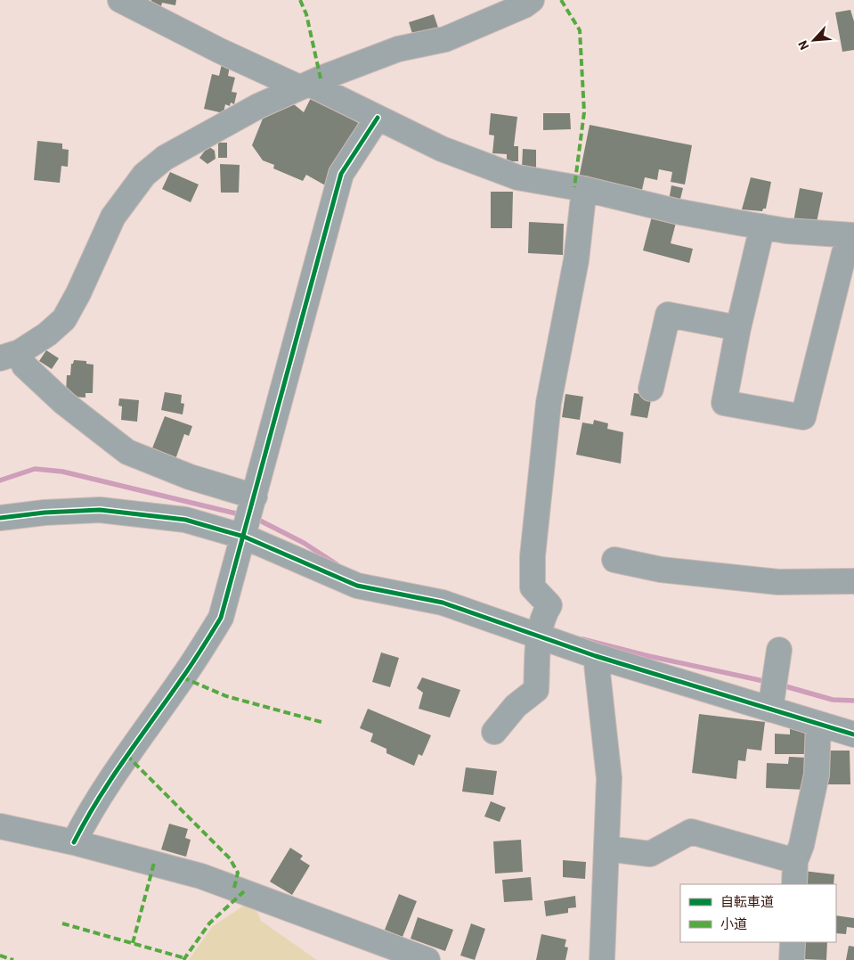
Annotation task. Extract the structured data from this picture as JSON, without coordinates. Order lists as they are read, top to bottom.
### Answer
{
  "legend": ["自転車道", "小道"],
  "north": "bottom left"
}
